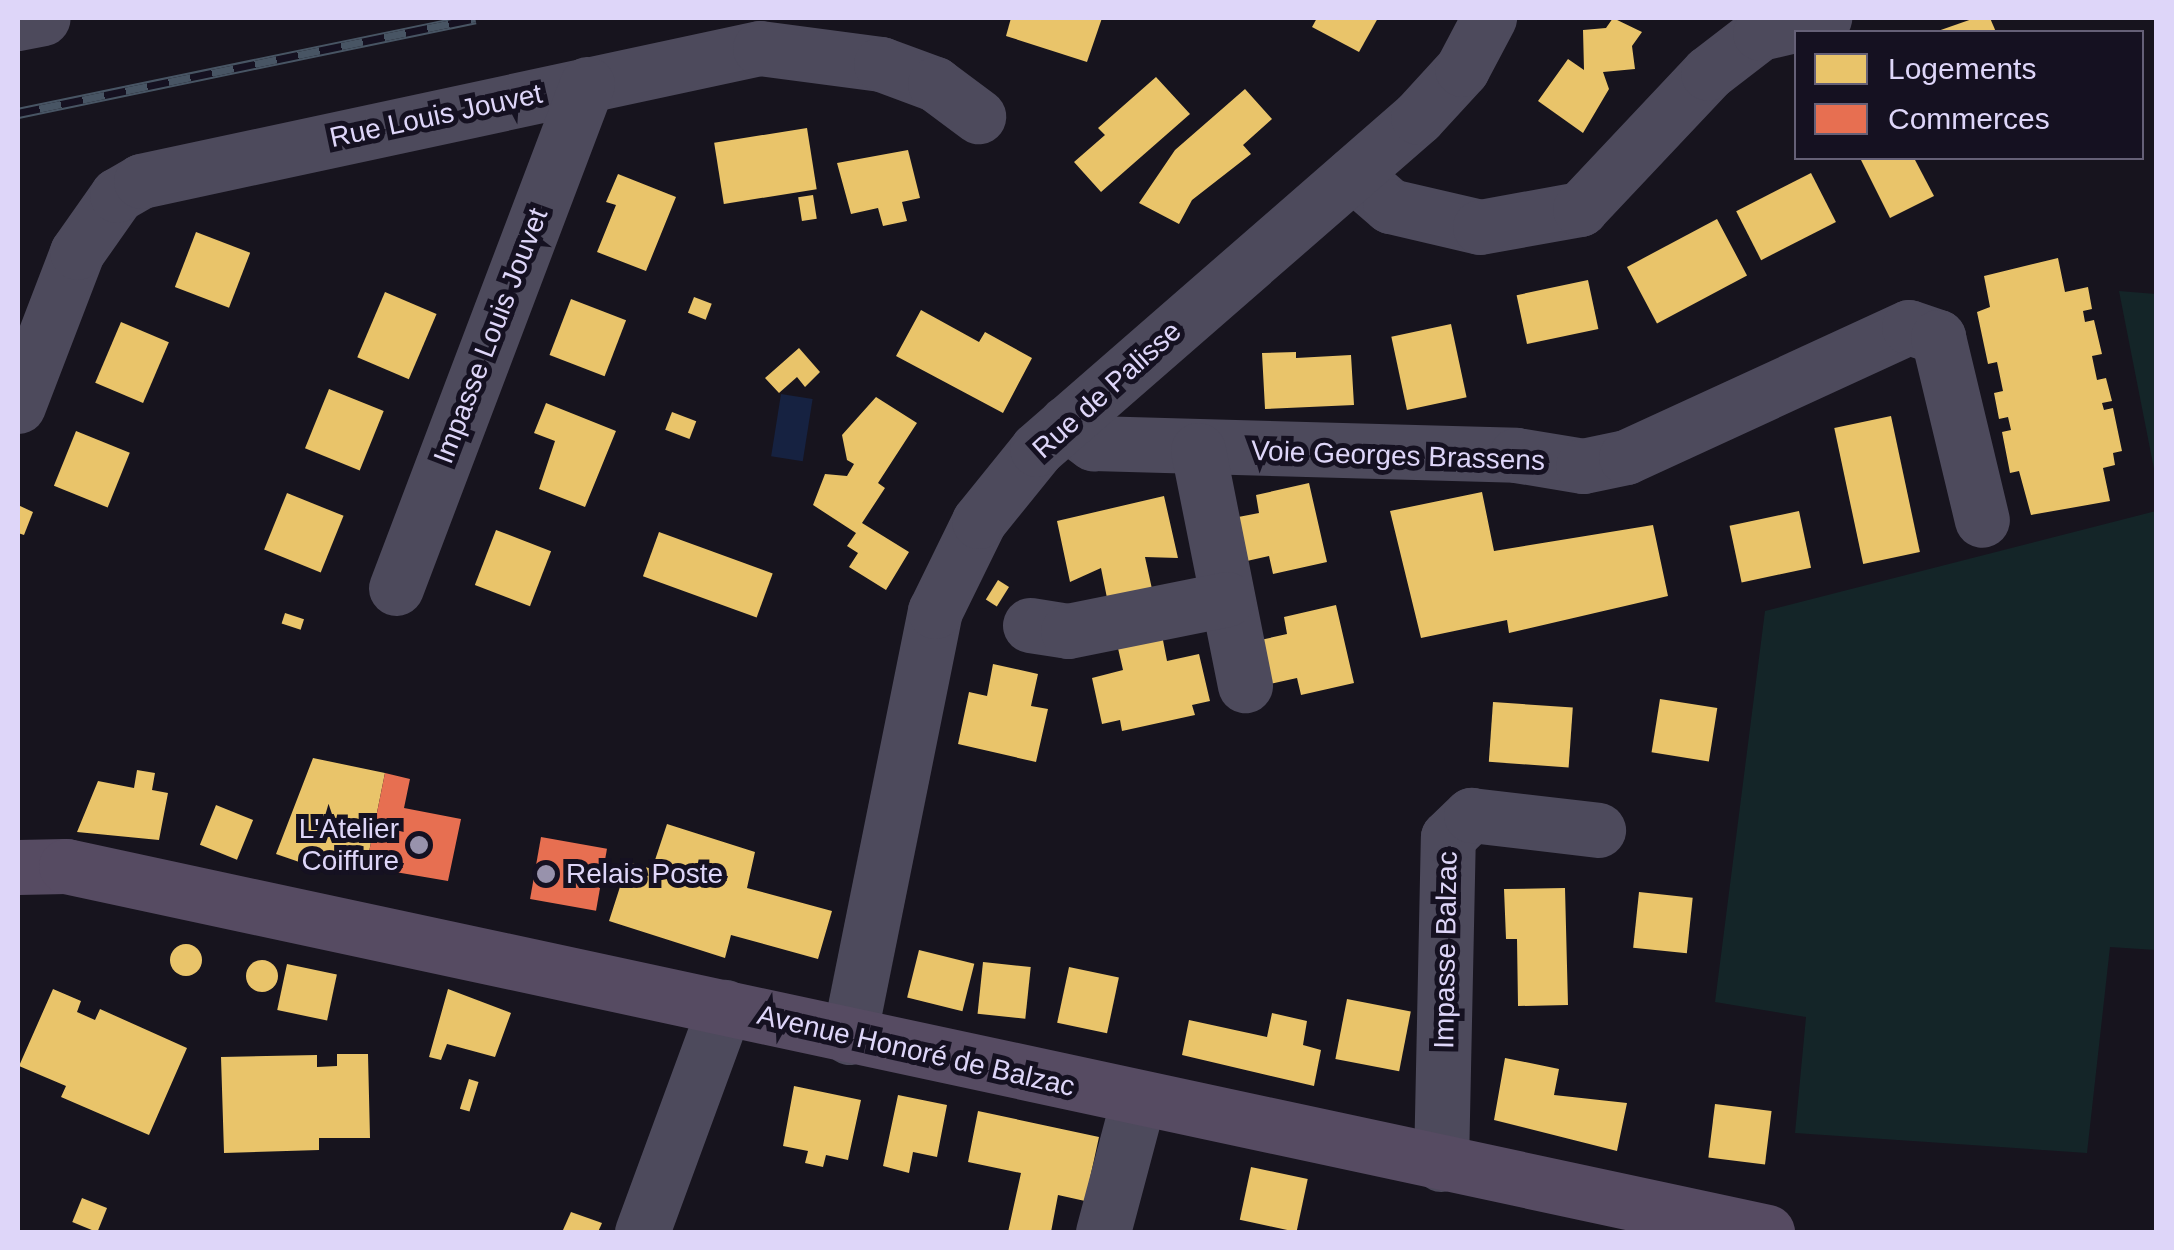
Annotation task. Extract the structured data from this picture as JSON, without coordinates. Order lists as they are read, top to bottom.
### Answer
{
  "streets": {
    "main road": ["Avenue Honoré de Balzac"],
    "street": [
      "Rue Louis Jouvet",
      "Impasse Louis Jouvet",
      "Rue de Palisse",
      "Voie Georges Brassens",
      "Impasse Balzac"
    ]
  },
  "crossings": [
    ["Rue Louis Jouvet", "Impasse Louis Jouvet"],
    ["Rue de Palisse", "Voie Georges Brassens"],
    ["Rue de Palisse", "Avenue Honoré de Balzac"],
    ["Impasse Balzac", "Avenue Honoré de Balzac"]
  ],
  "places": ["L'Atelier Coiffure", "Relais Poste"],
  "legend": ["Logements", "Commerces"]
}
